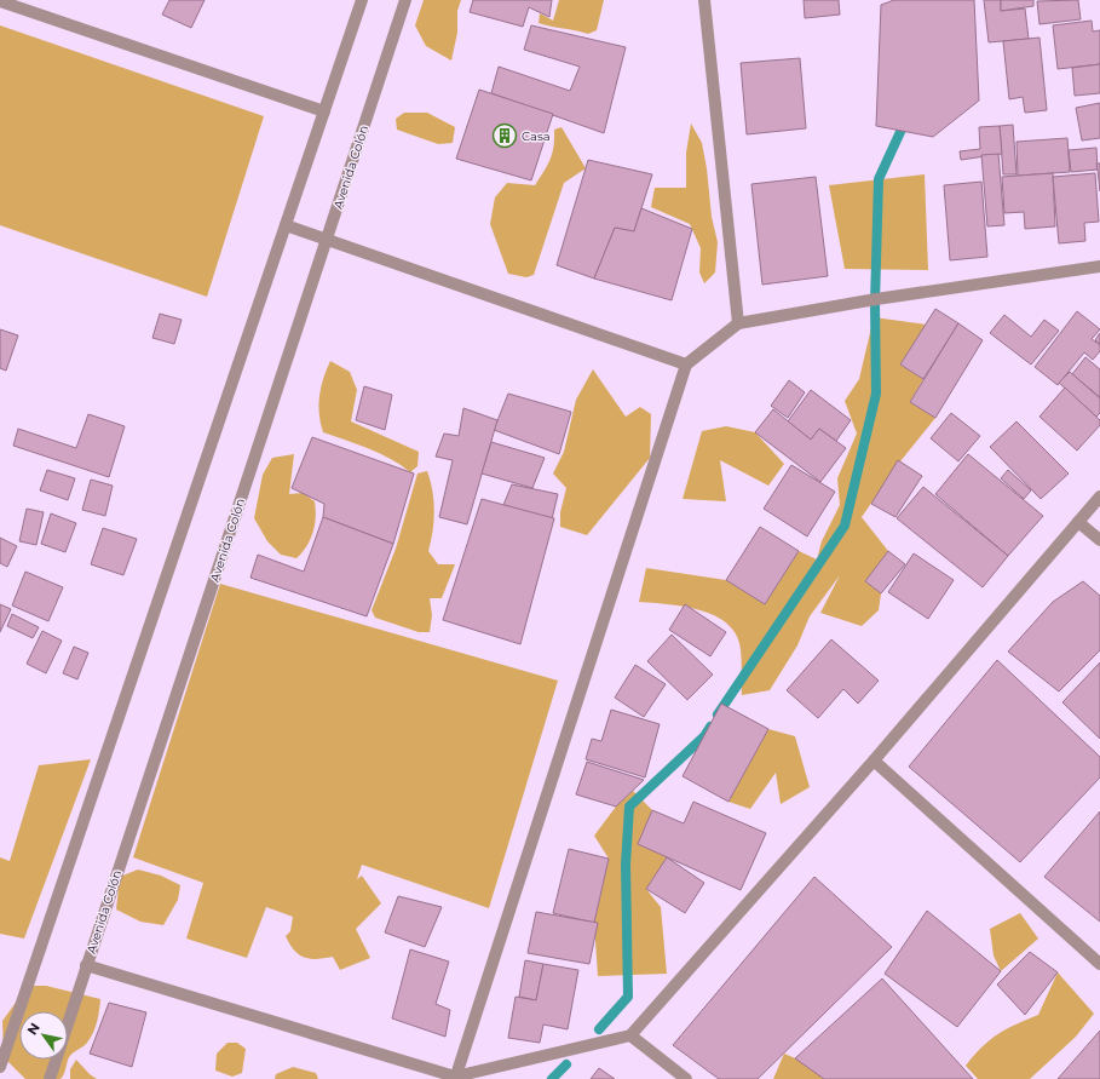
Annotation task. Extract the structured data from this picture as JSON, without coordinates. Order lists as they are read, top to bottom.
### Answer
{
  "streets": {
    "street": ["Avenida Colón"]
  },
  "places": {
    "building": ["Casa"]
  },
  "north": "top left"
}
